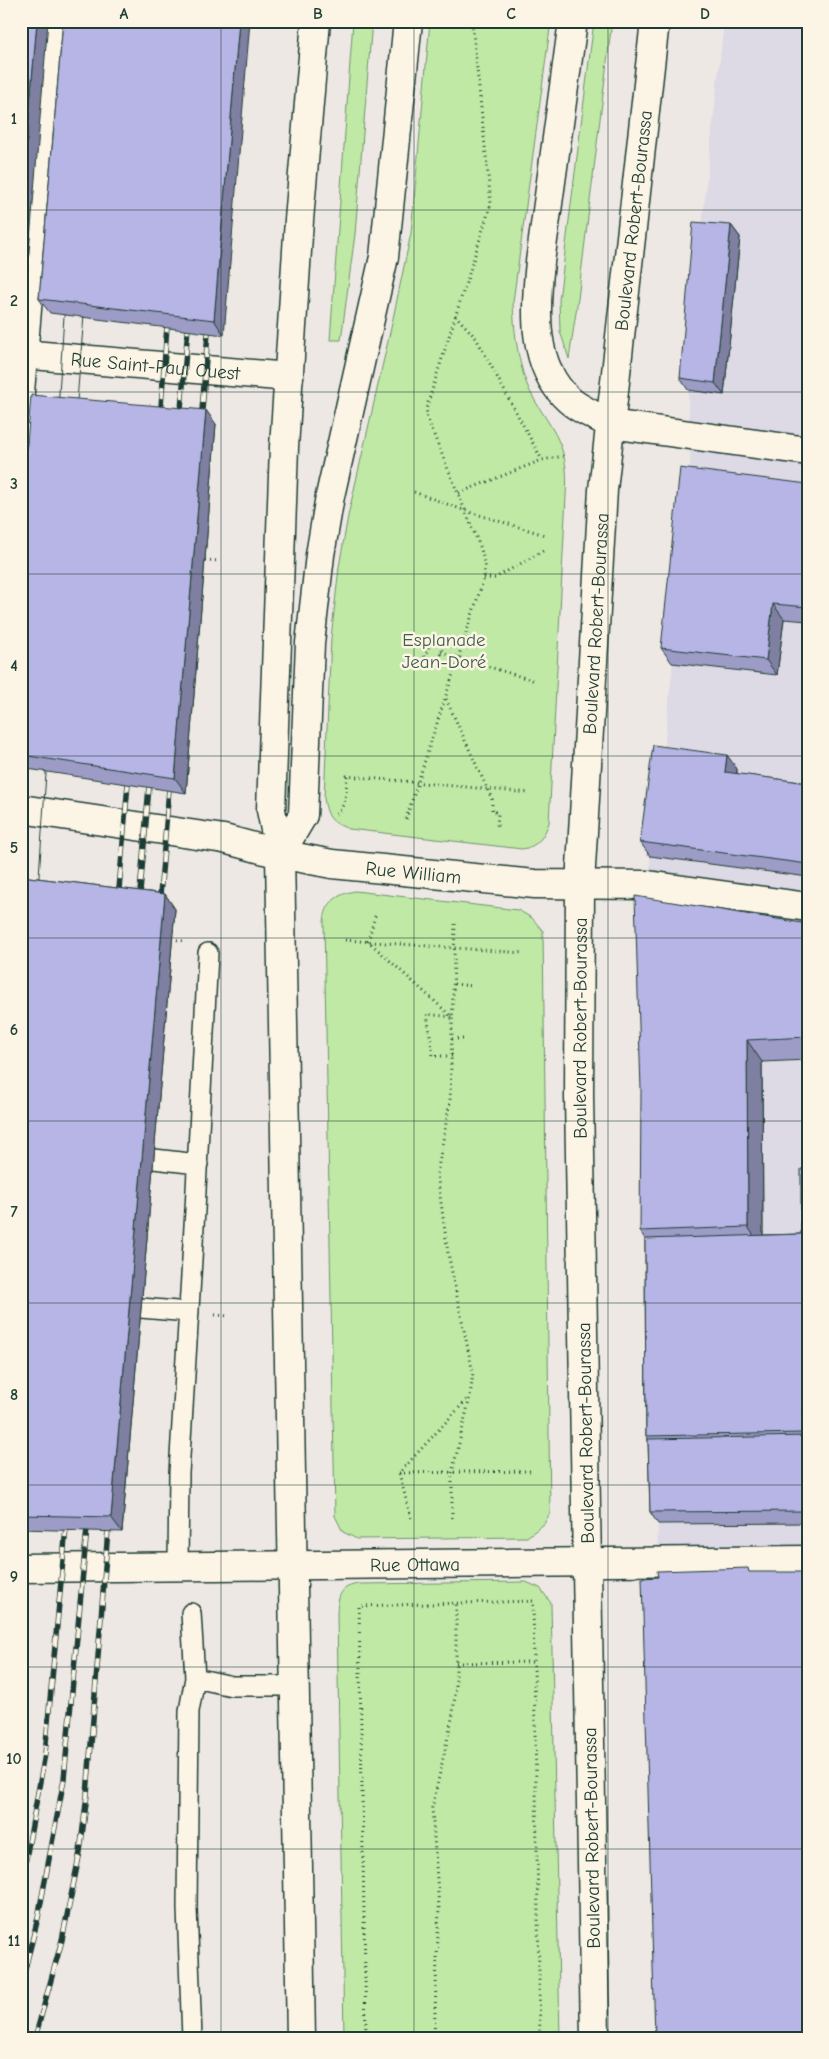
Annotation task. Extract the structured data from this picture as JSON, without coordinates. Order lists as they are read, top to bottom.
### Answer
{
  "streets": {
    "main road": [
      "Boulevard Robert-Bourassa",
      "Rue Saint-Paul Ouest",
      "Rue William",
      "Rue Ottawa"
    ]
  },
  "crossings": [
    ["Boulevard Robert-Bourassa", "Rue William"],
    ["Boulevard Robert-Bourassa", "Rue Ottawa"]
  ],
  "parks": ["Esplanade Jean-Doré"],
  "grid": {
    "columns": [
      "A",
      "B",
      "C",
      "D"
    ],
    "rows": [
      "1",
      "2",
      "3",
      "4",
      "5",
      "6",
      "7",
      "8",
      "9",
      "10",
      "11"
    ]
  }
}
